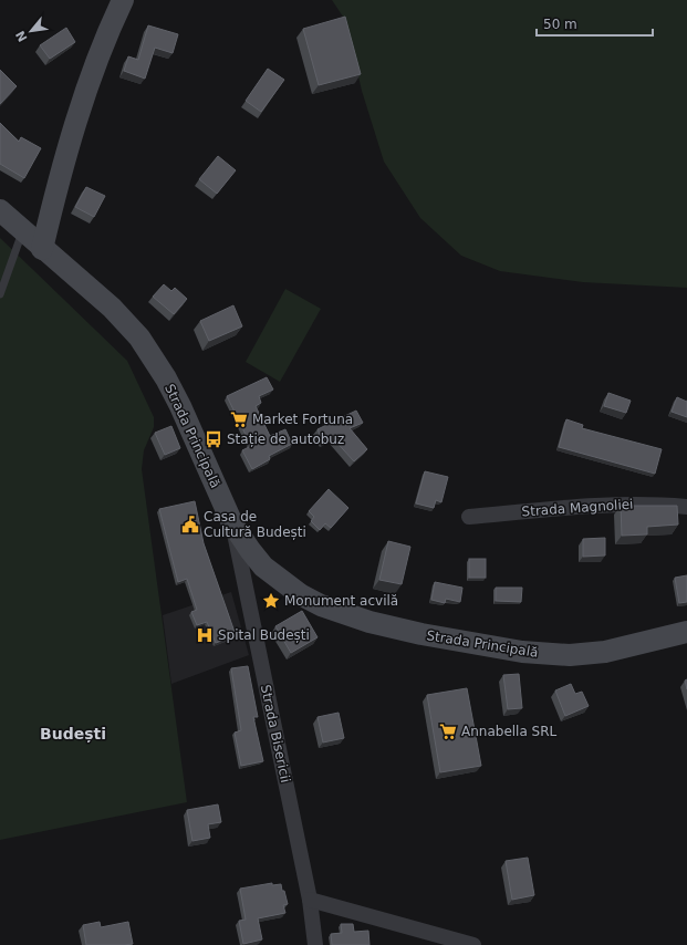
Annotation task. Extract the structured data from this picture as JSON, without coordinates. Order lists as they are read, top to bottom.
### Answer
{
  "streets": {
    "main road": ["Strada Principală"],
    "street": ["Strada Magnoliei", "Strada Bisericii"]
  },
  "crossings": [
    ["Strada Principală", "Strada Bisericii"]
  ],
  "districts": ["Budești"],
  "places": {
    "supermarket": ["Market Fortuna", "Annabella SRL"],
    "bus stop": ["Stație de autobuz"],
    "public building": ["Casa de Cultură Budești"],
    "place": ["Monument acvilă"],
    "hospital": ["Spital Budești"]
  },
  "scale_bar": "50 m",
  "north": "bottom left"
}
